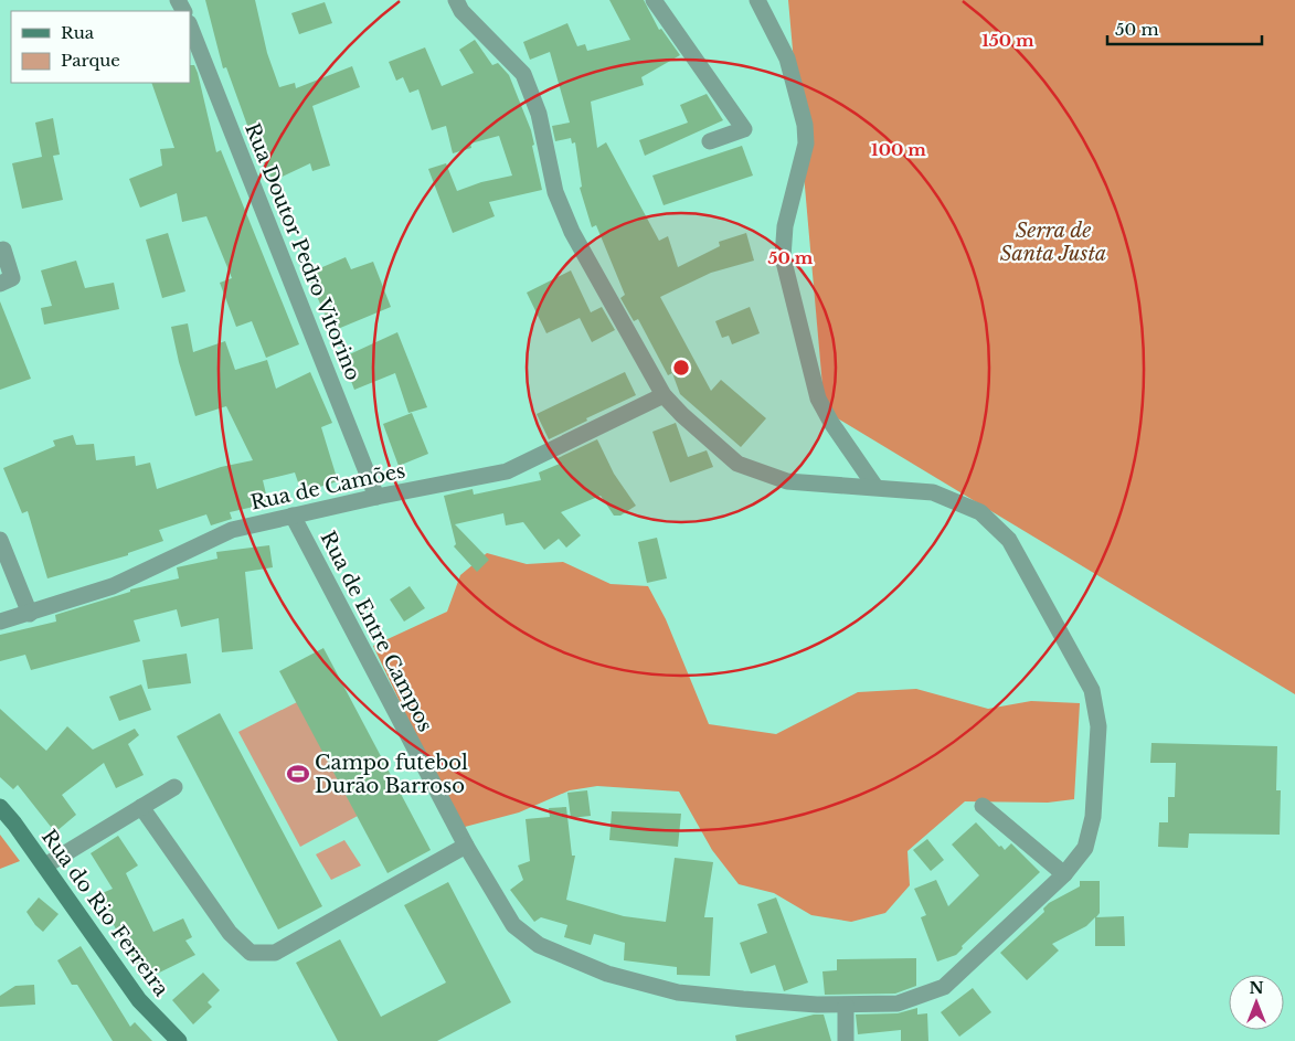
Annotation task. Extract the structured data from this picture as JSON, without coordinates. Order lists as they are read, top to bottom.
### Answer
{
  "streets": {
    "street": [
      "Rua Doutor Pedro Vitorino",
      "Rua de Camões",
      "Rua de Entre Campos",
      "Rua do Rio Ferreira"
    ]
  },
  "crossings": [
    ["Rua Doutor Pedro Vitorino", "Rua de Camões"],
    ["Rua de Camões", "Rua de Entre Campos"]
  ],
  "parks": ["Serra de Santa Justa"],
  "places": {
    "sports": ["Campo futebol Durão Barroso"]
  },
  "legend": ["Rua", "Parque"],
  "scale_bar": "50 m",
  "north": "top",
  "rings": ["150 m", "100 m", "50 m"]
}
